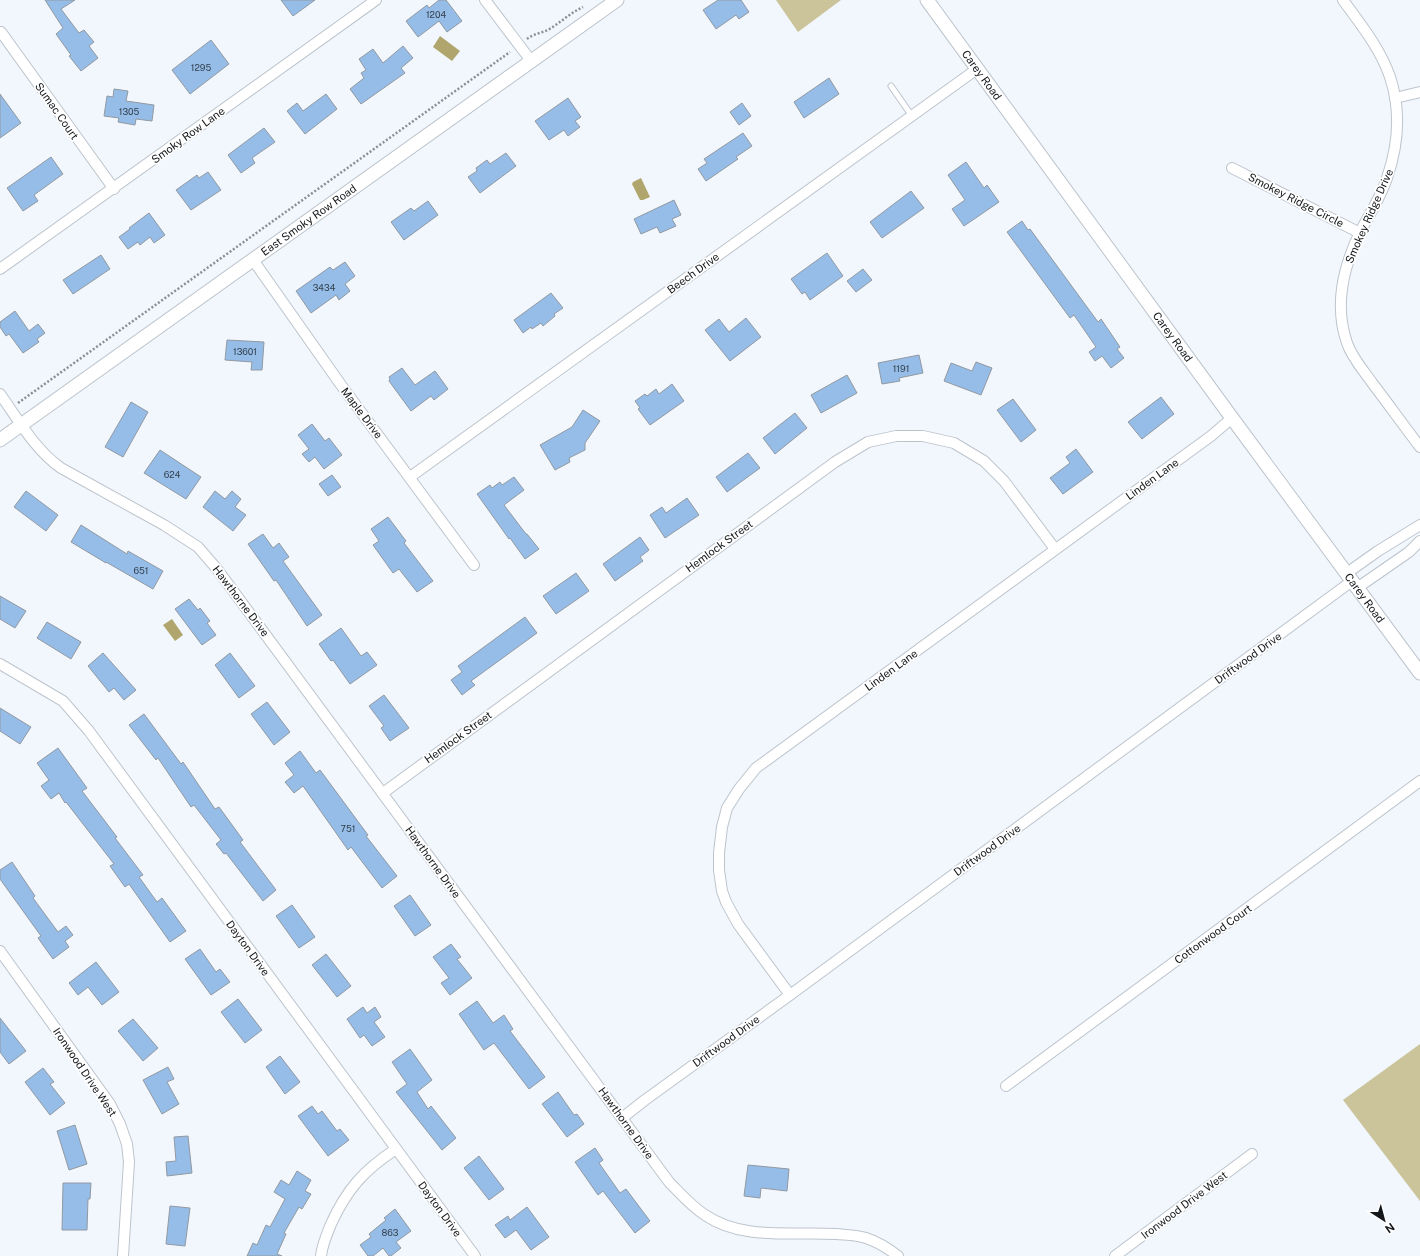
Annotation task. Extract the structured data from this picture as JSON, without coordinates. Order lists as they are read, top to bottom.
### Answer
{
  "streets": {
    "street": [
      "Carey Road",
      "Sumac Court",
      "Smoky Row Lane",
      "Smokey Ridge Circle",
      "Smokey Ridge Drive",
      "East Smoky Row Road",
      "Beech Drive",
      "Maple Drive",
      "Linden Lane",
      "Hemlock Street",
      "Hawthorne Drive",
      "Driftwood Drive",
      "Cottonwood Court",
      "Dayton Drive",
      "Ironwood Drive West"
    ]
  },
  "crossings": [
    ["Carey Road", "Beech Drive"],
    ["Carey Road", "Linden Lane"],
    ["Carey Road", "Driftwood Drive"],
    ["Sumac Court", "Smoky Row Lane"],
    ["Smokey Ridge Circle", "Smokey Ridge Drive"],
    ["East Smoky Row Road", "Maple Drive"],
    ["East Smoky Row Road", "Hawthorne Drive"],
    ["Beech Drive", "Maple Drive"],
    ["Linden Lane", "Hemlock Street"],
    ["Linden Lane", "Driftwood Drive"],
    ["Hemlock Street", "Hawthorne Drive"],
    ["Hawthorne Drive", "Driftwood Drive"]
  ],
  "house_numbers": [
    "1204",
    "1295",
    "1305",
    "3434",
    "13601",
    "1191",
    "624",
    "651",
    "751",
    "863"
  ],
  "north": "bottom right"
}
